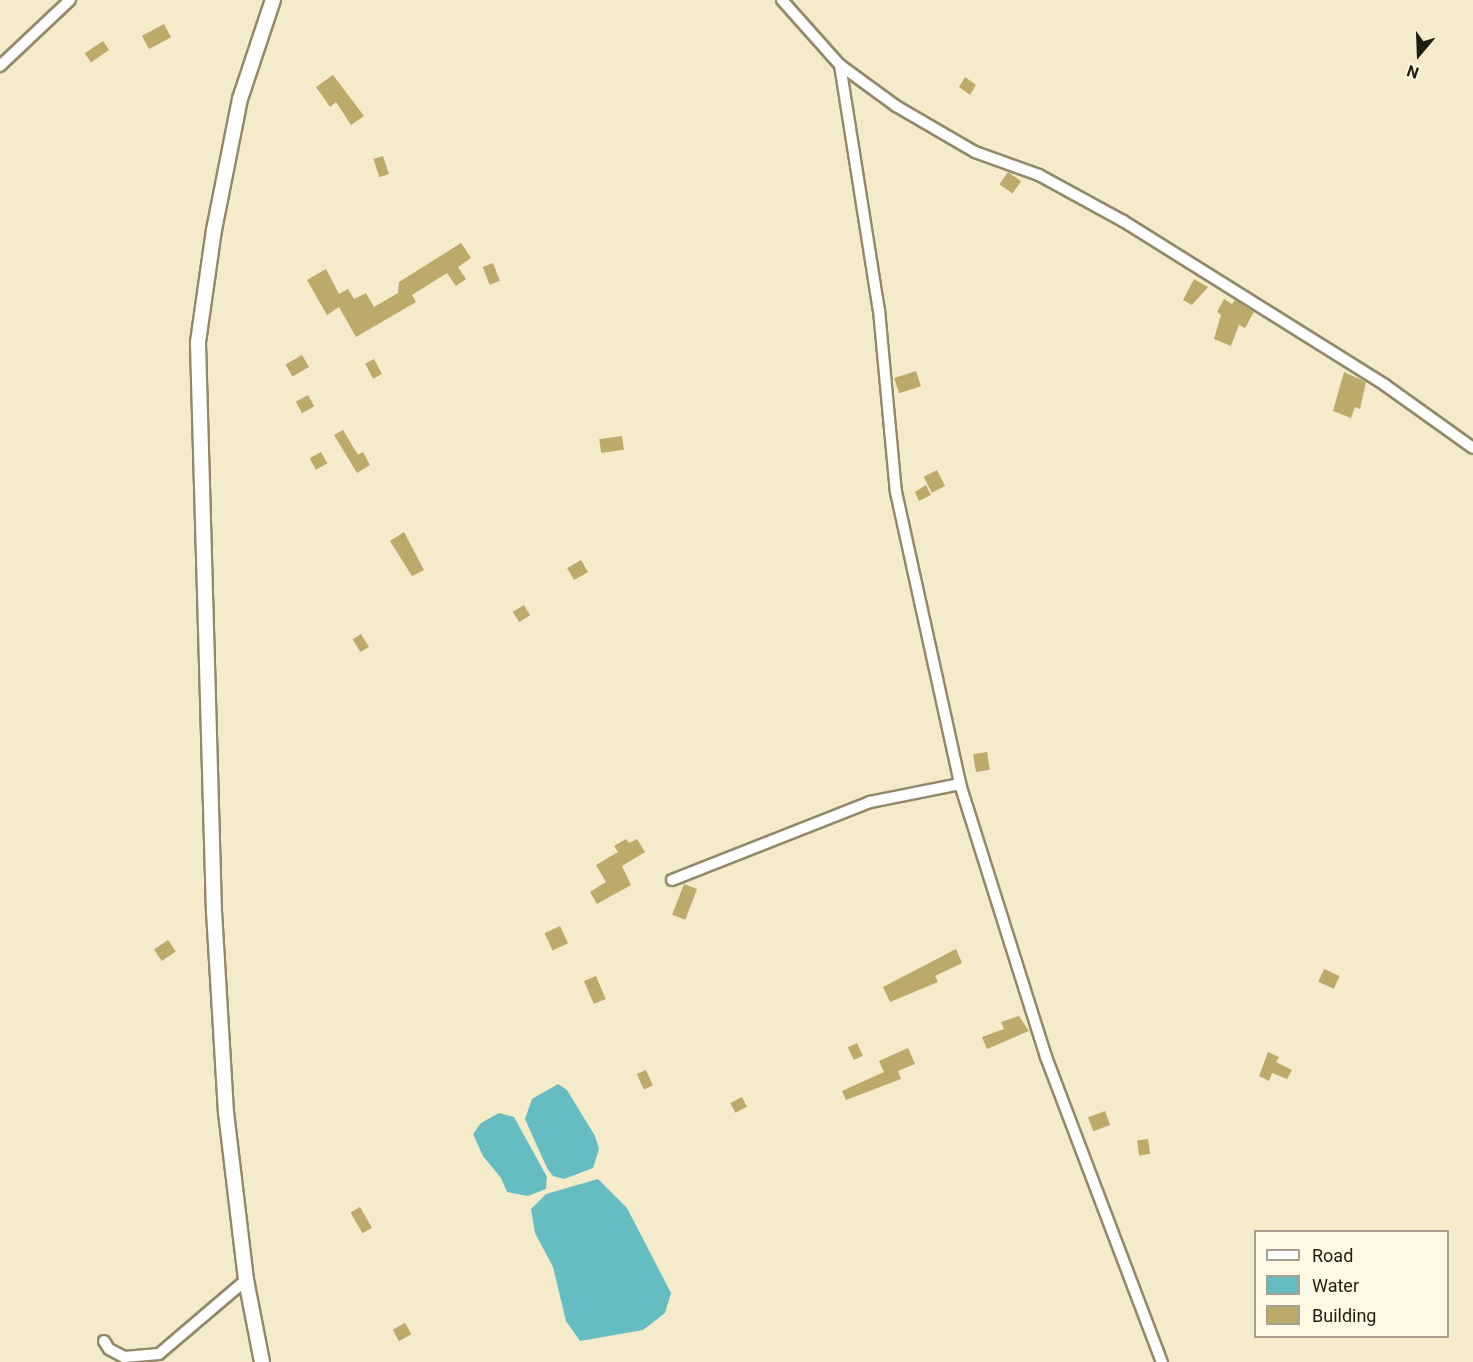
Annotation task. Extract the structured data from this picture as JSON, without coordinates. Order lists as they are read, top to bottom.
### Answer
{
  "legend": ["Road", "Water", "Building"],
  "north": "bottom"
}
